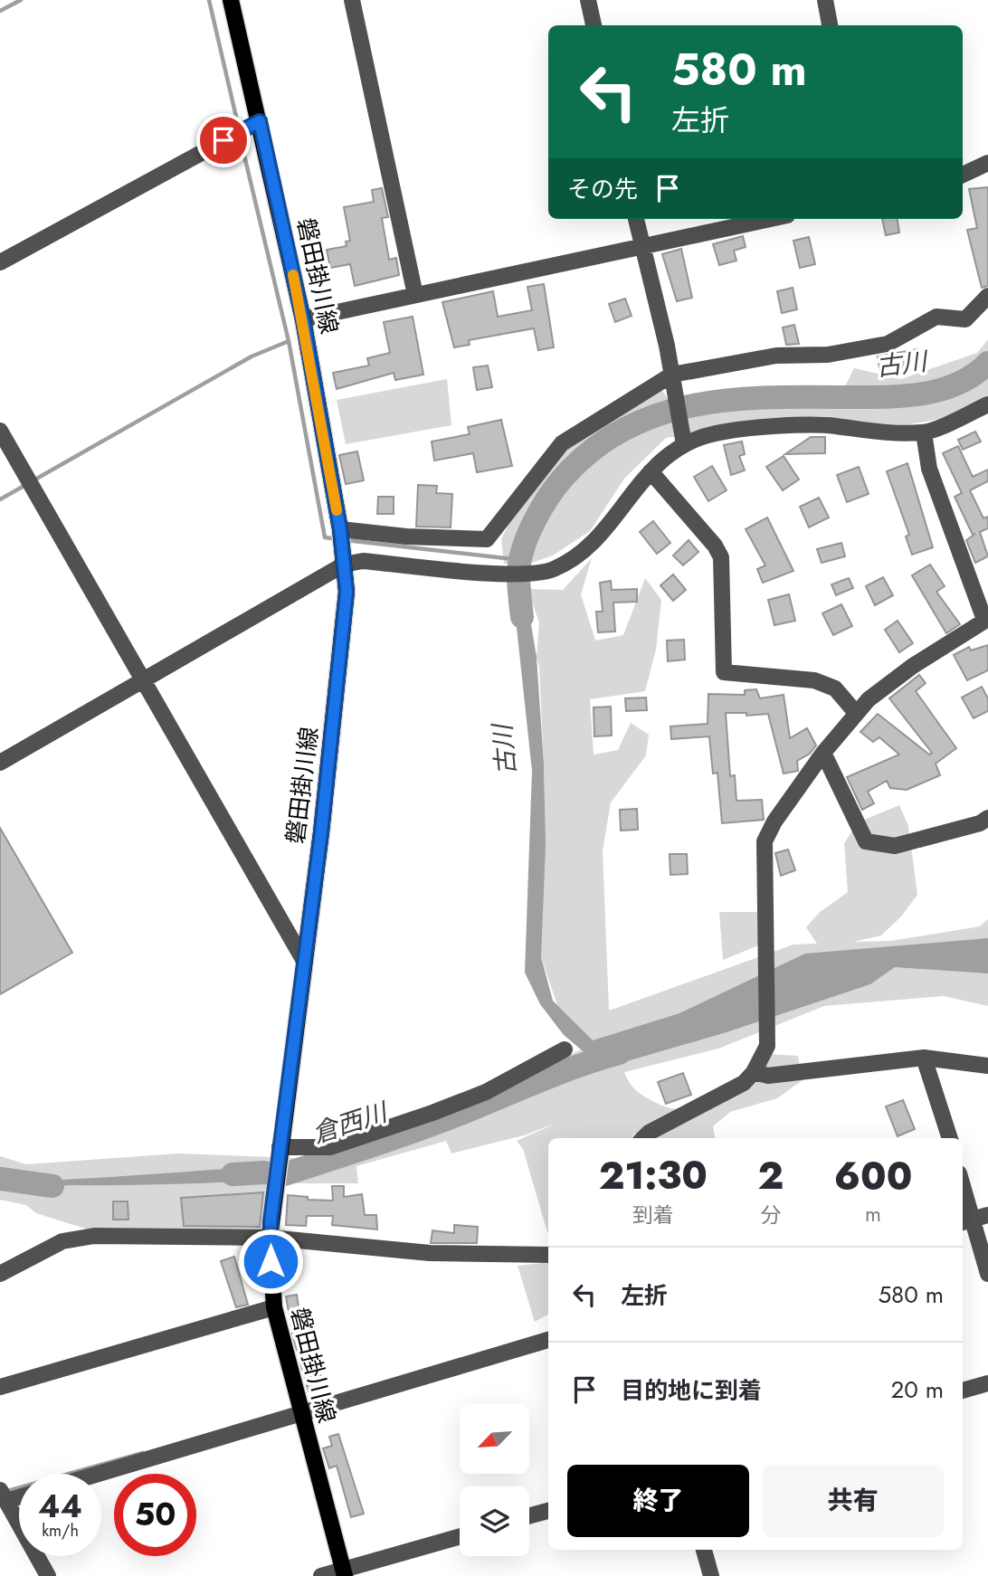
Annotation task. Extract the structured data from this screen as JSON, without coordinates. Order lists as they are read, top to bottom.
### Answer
{
  "streets": {
    "main road": ["磐田掛川線"]
  },
  "water": ["古川", "倉西川"],
  "north": "bottom left",
  "page": {
    "turn": ["580 m", "左折"],
    "then": "その先",
    "eta": [
      "21:30",
      "到着",
      "2",
      "分",
      "600",
      "m"
    ],
    "list": [
      {
        "name": "左折",
        "value": "580 m"
      },
      {
        "name": "目的地に到着",
        "value": "20 m"
      }
    ],
    "buttons": ["終了", "共有"],
    "speed": "44 km/h",
    "limit": "50"
  }
}
